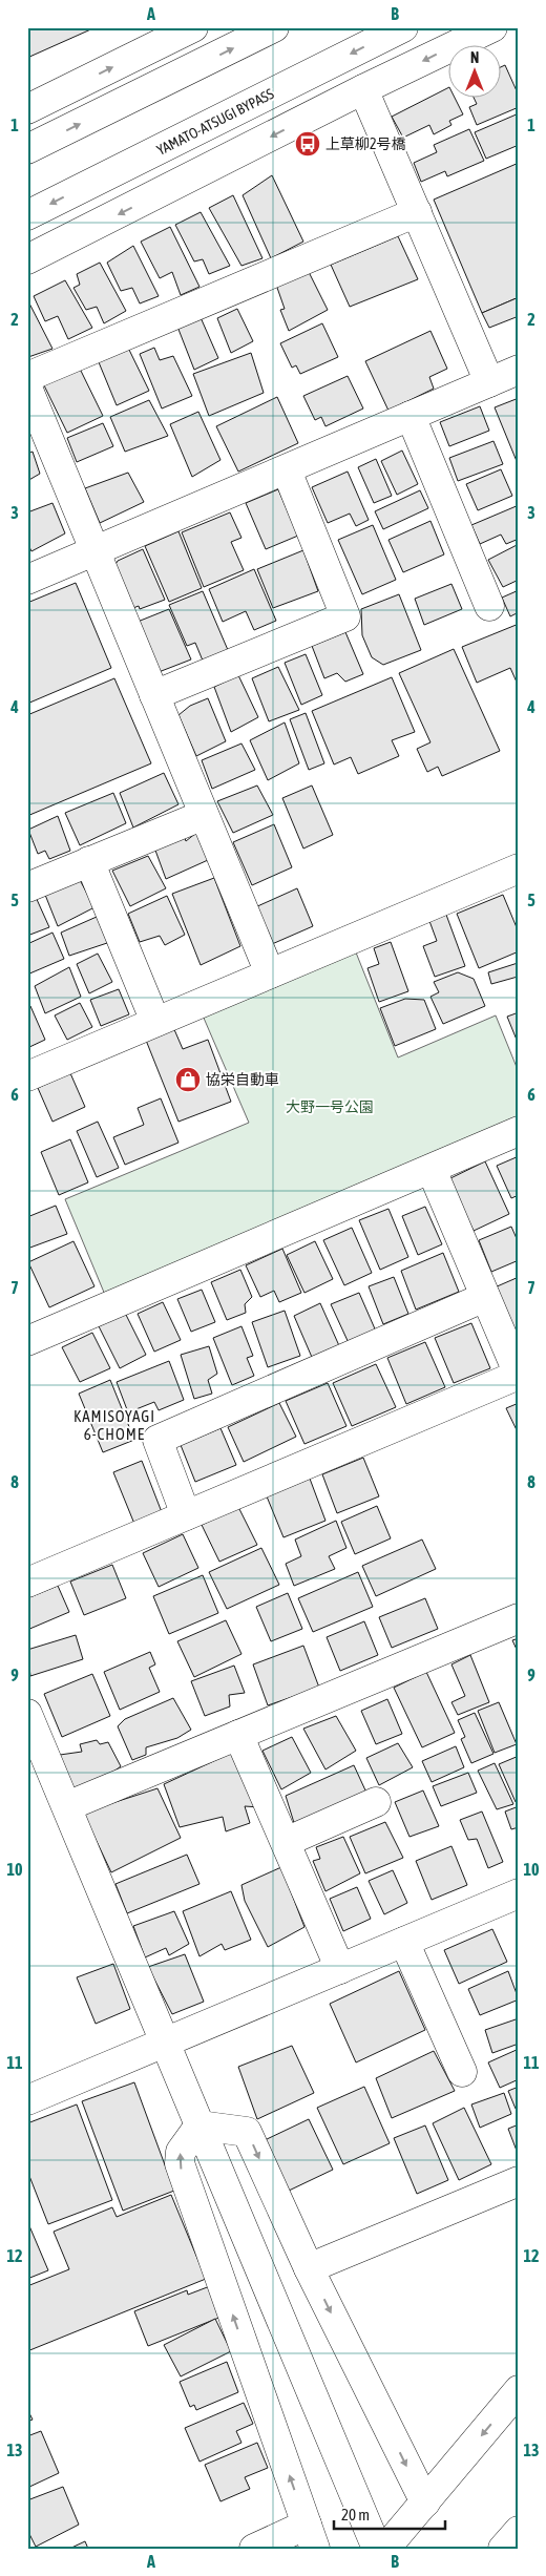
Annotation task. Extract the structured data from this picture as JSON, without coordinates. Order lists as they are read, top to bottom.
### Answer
{
  "streets": {
    "main road": ["YAMATO-ATSUGI BYPASS"]
  },
  "districts": ["KAMISOYAGI 6-CHOME"],
  "parks": ["大野一号公園"],
  "places": {
    "bus stop": ["上草柳2号橋"],
    "shop": ["協栄自動車"]
  },
  "scale_bar": "20 m",
  "north": "top",
  "grid": {
    "columns": ["A", "B"],
    "rows": [
      "1",
      "2",
      "3",
      "4",
      "5",
      "6",
      "7",
      "8",
      "9",
      "10",
      "11",
      "12",
      "13"
    ]
  }
}
